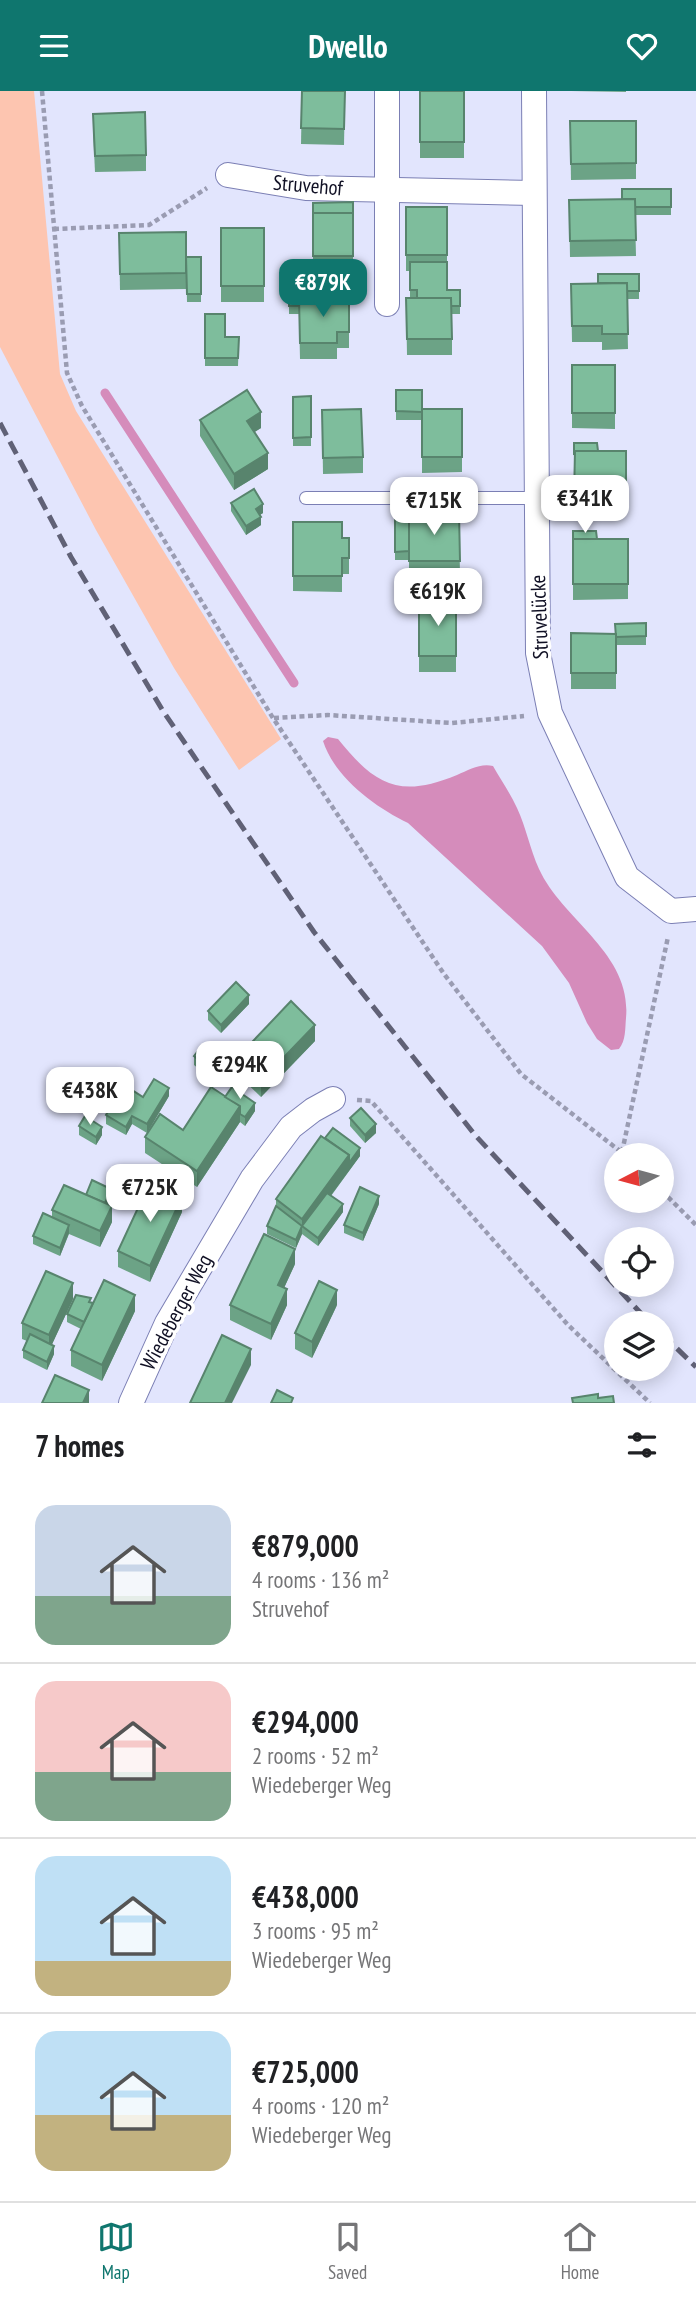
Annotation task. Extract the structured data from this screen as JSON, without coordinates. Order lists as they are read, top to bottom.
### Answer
{
  "streets": {
    "street": ["Struvehof", "Struvelücke", "Wiedeberger Weg"]
  },
  "crossings": [
    ["Struvehof", "Struvelücke"]
  ],
  "north": "left",
  "page": {
    "header": "Dwello",
    "price": [
      "€879K",
      "€341K",
      "€715K",
      "€619K",
      "€294K",
      "€438K",
      "€725K"
    ],
    "heading": "7 homes",
    "list": [
      {
        "name": "€879,000",
        "note": "4 rooms · 136 m² · Struvehof"
      },
      {
        "name": "€294,000",
        "note": "2 rooms · 52 m² · Wiedeberger Weg"
      },
      {
        "name": "€438,000",
        "note": "3 rooms · 95 m² · Wiedeberger Weg"
      },
      {
        "name": "€725,000",
        "note": "4 rooms · 120 m² · Wiedeberger Weg"
      }
    ],
    "tabs": ["Map", "Saved", "Home"]
  }
}
